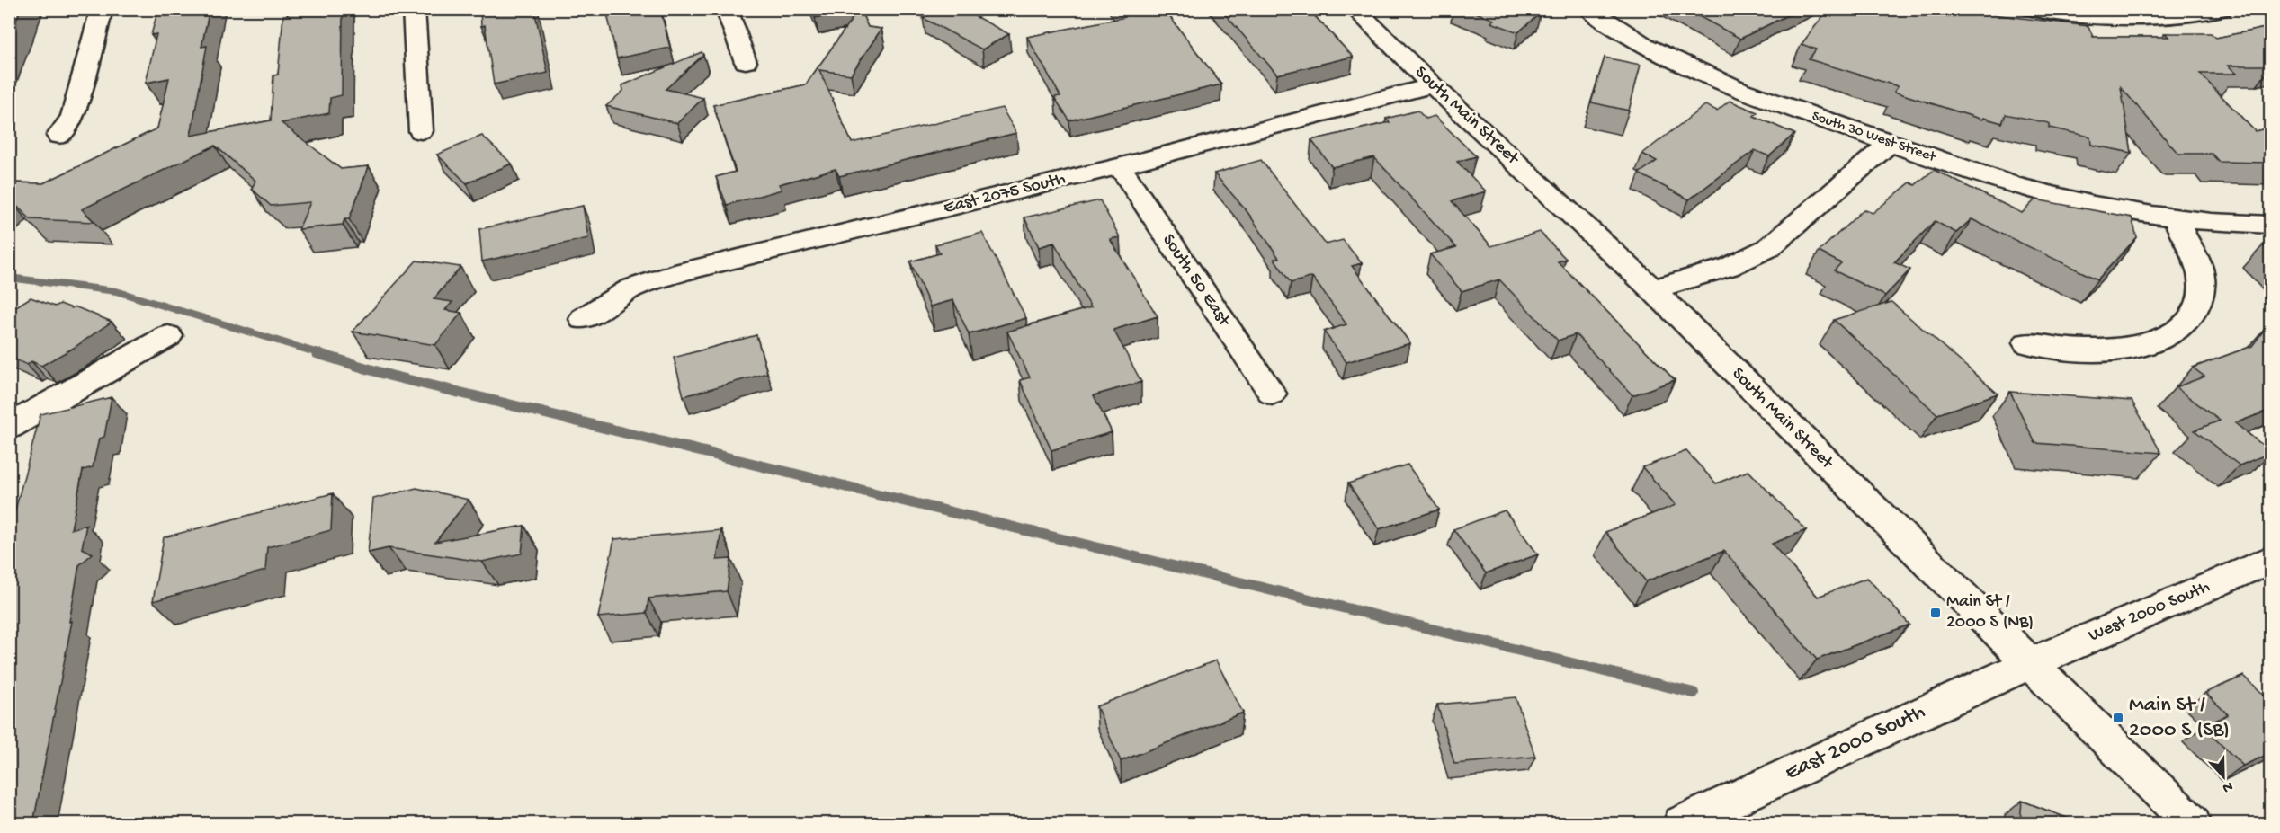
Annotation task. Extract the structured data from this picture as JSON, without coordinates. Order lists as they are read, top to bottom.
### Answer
{
  "streets": {
    "street": [
      "South Main Street",
      "South 30 West Street",
      "East 2075 South",
      "South 50 East",
      "West 2000 South",
      "East 2000 South"
    ]
  },
  "crossings": [
    ["South Main Street", "East 2075 South"],
    ["South Main Street", "West 2000 South"],
    ["South Main Street", "East 2000 South"],
    ["East 2075 South", "South 50 East"],
    ["West 2000 South", "East 2000 South"]
  ],
  "places": {
    "transit": ["Main St / 2000 S (NB)", "Main St / 2000 S (SB)"]
  },
  "north": "bottom"
}
